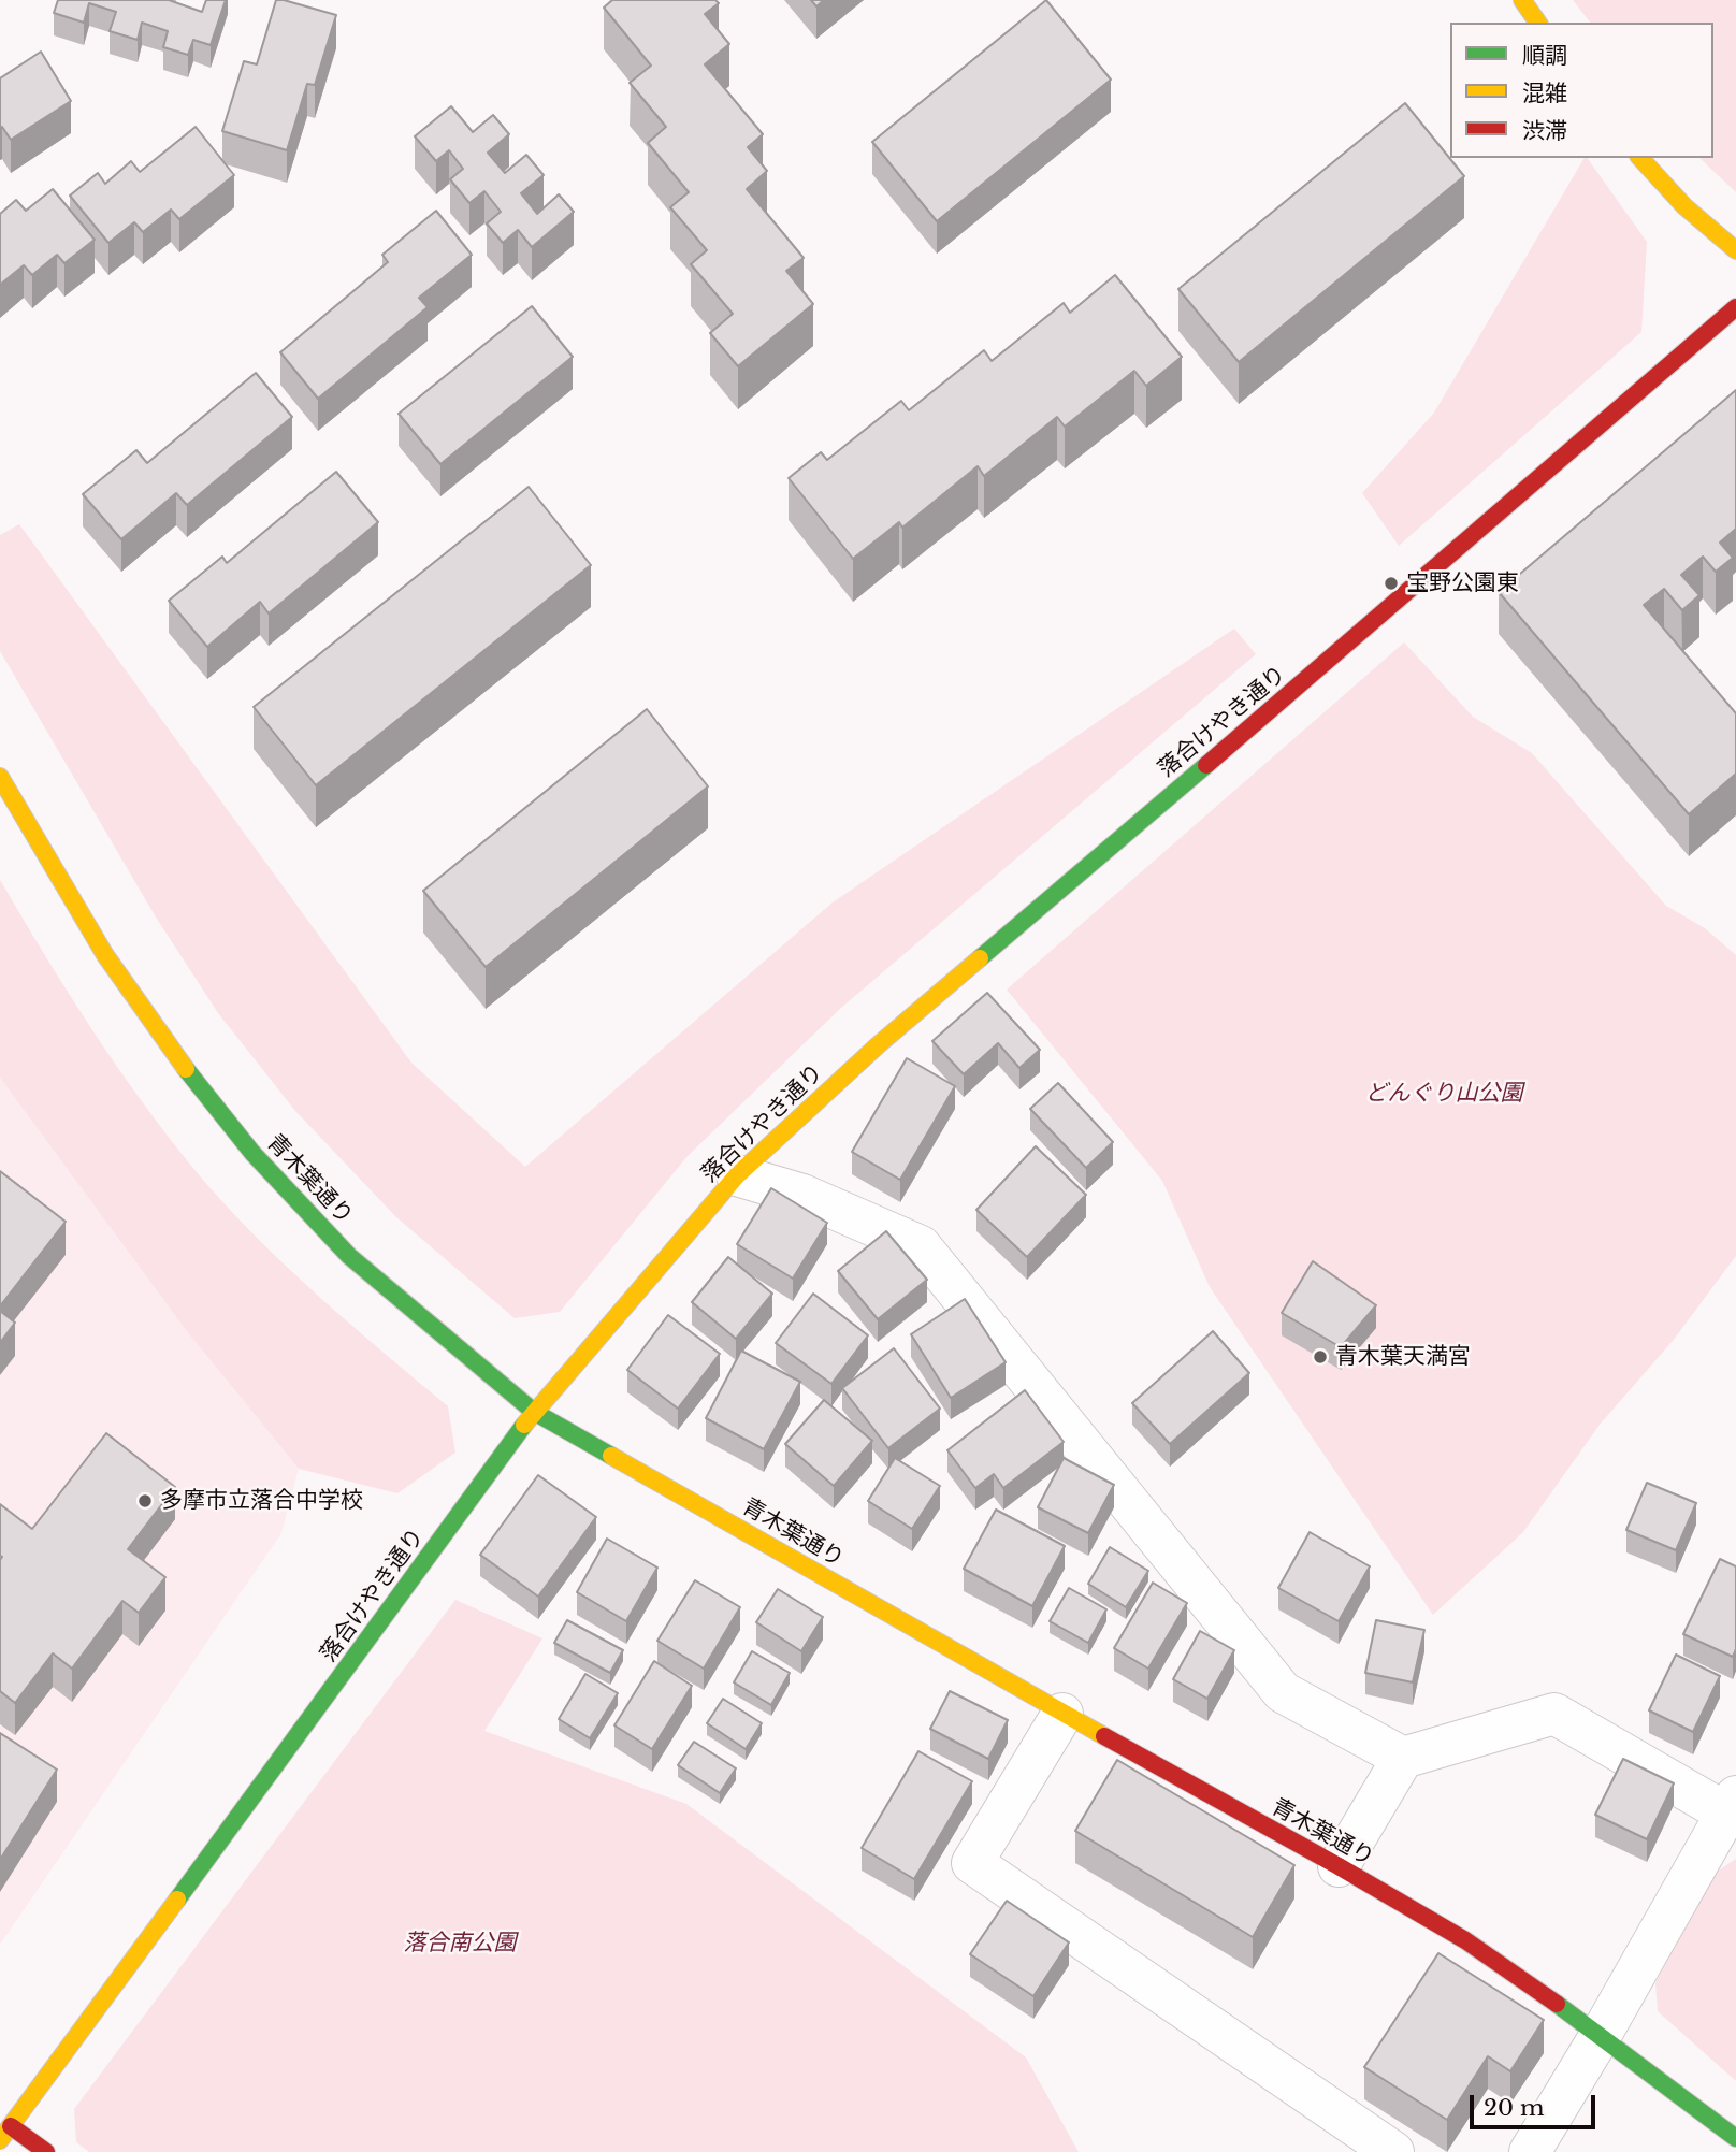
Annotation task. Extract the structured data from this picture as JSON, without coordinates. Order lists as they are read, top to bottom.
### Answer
{
  "streets": {
    "street": ["落合けやき通り", "青木葉通り"]
  },
  "crossings": [
    ["落合けやき通り", "青木葉通り"]
  ],
  "parks": ["どんぐり山公園", "落合南公園"],
  "places": ["宝野公園東", "青木葉天満宮", "多摩市立落合中学校"],
  "legend": ["順調", "混雑", "渋滞"],
  "scale_bar": "20 m"
}
